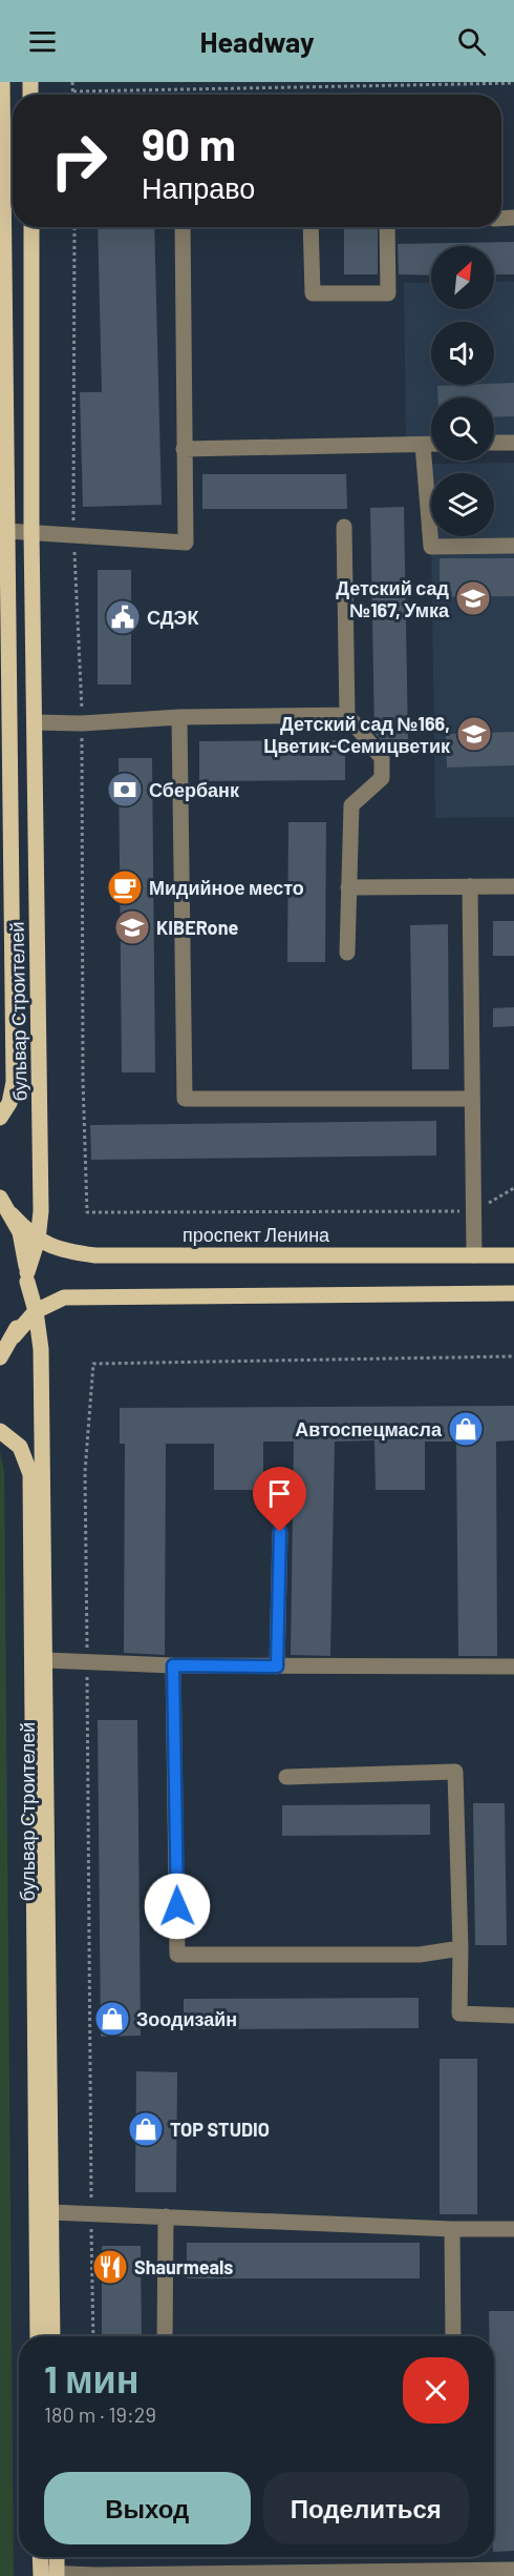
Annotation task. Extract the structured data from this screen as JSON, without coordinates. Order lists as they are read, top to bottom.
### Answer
{
  "streets": {
    "main road": ["бульвар Строителей", "проспект Ленина"]
  },
  "crossings": [
    ["бульвар Строителей", "проспект Ленина"]
  ],
  "places": {
    "school or university": ["Детский сад №167, Умка", "Детский сад №166, Цветик-Семицветик", "KIBERone"],
    "public building": ["СДЭК"],
    "bank": ["Сбербанк"],
    "cafe": ["Мидийное место"],
    "shop": ["Автоспецмасла", "Зоодизайн", "TOP STUDIO"],
    "restaurant": ["Shaurmeals"]
  },
  "north": "top right",
  "page": {
    "header": "Headway",
    "turn": ["90 m", "Направо"],
    "heading": ["1 мин", "180 m · 19:29"],
    "buttons": ["Выход", "Поделиться"]
  }
}
